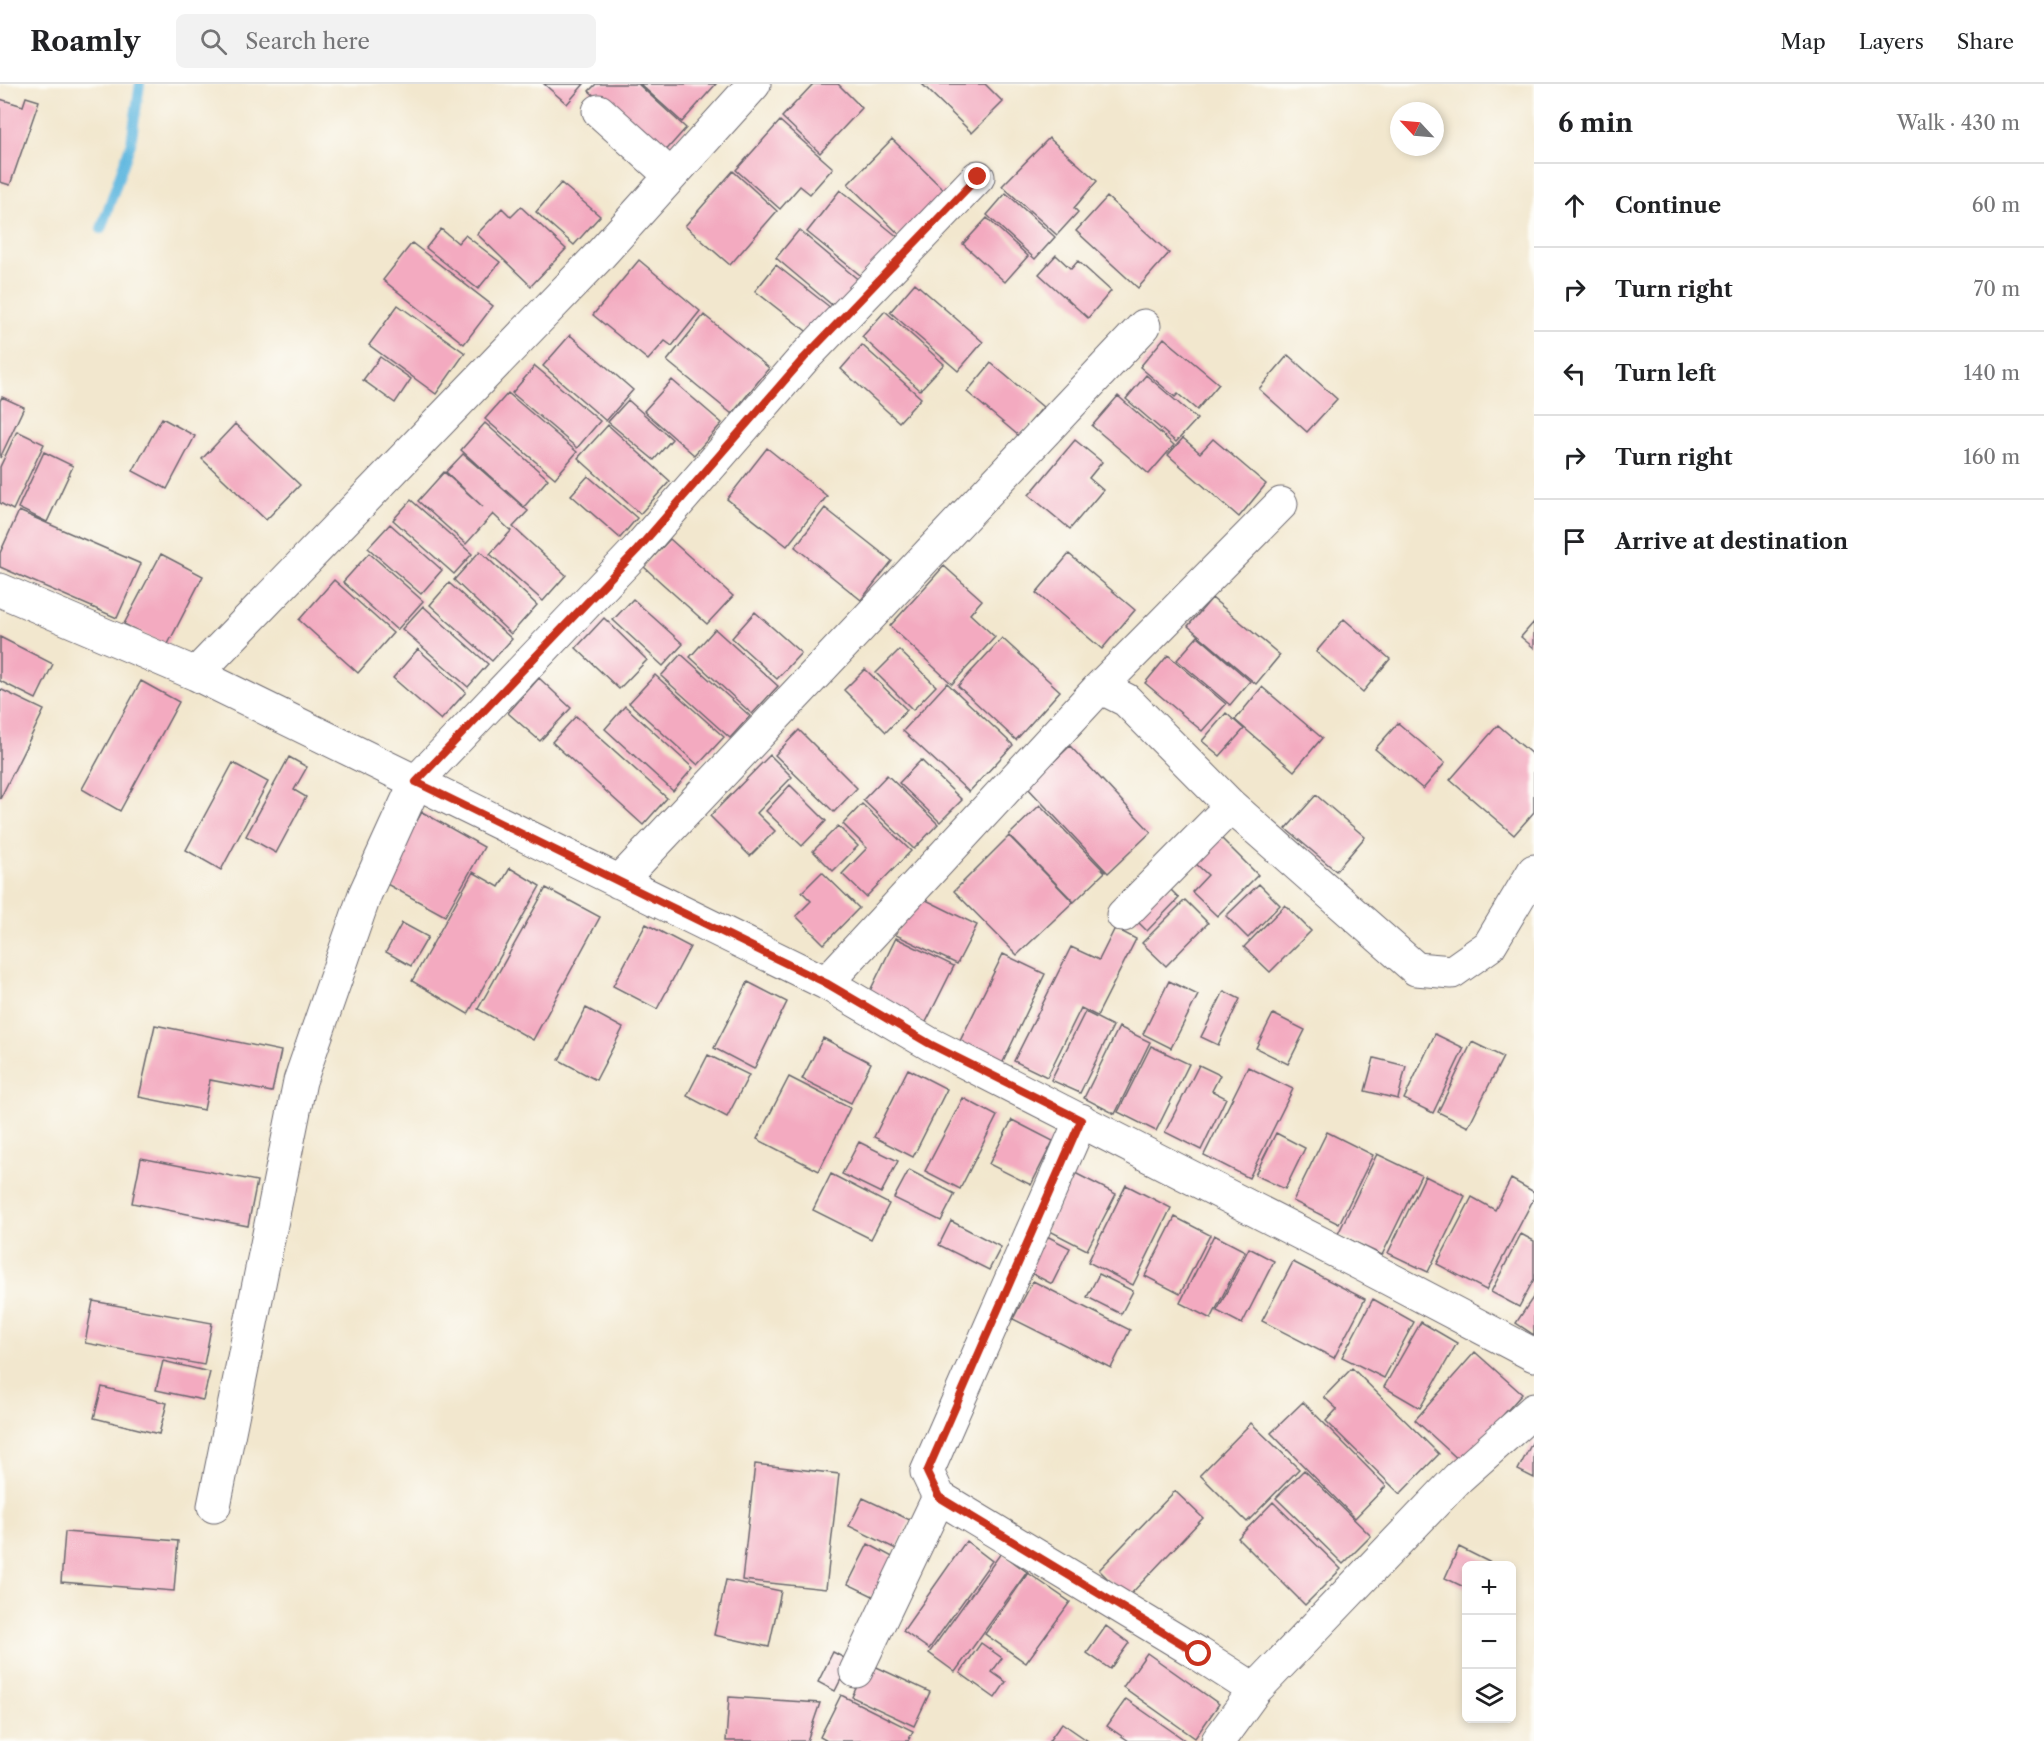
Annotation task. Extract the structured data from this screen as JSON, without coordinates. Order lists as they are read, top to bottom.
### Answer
{
  "north": "top left",
  "page": {
    "header": "Roamly",
    "search": "Search here",
    "nav": ["Map", "Layers", "Share"],
    "heading": ["6 min", "Walk · 430 m"],
    "list": [
      ["Continue", "60 m"],
      ["Turn right", "70 m"],
      ["Turn left", "140 m"],
      ["Turn right", "160 m"],
      "Arrive at destination"
    ],
    "map_buttons": ["+", "−"]
  }
}
